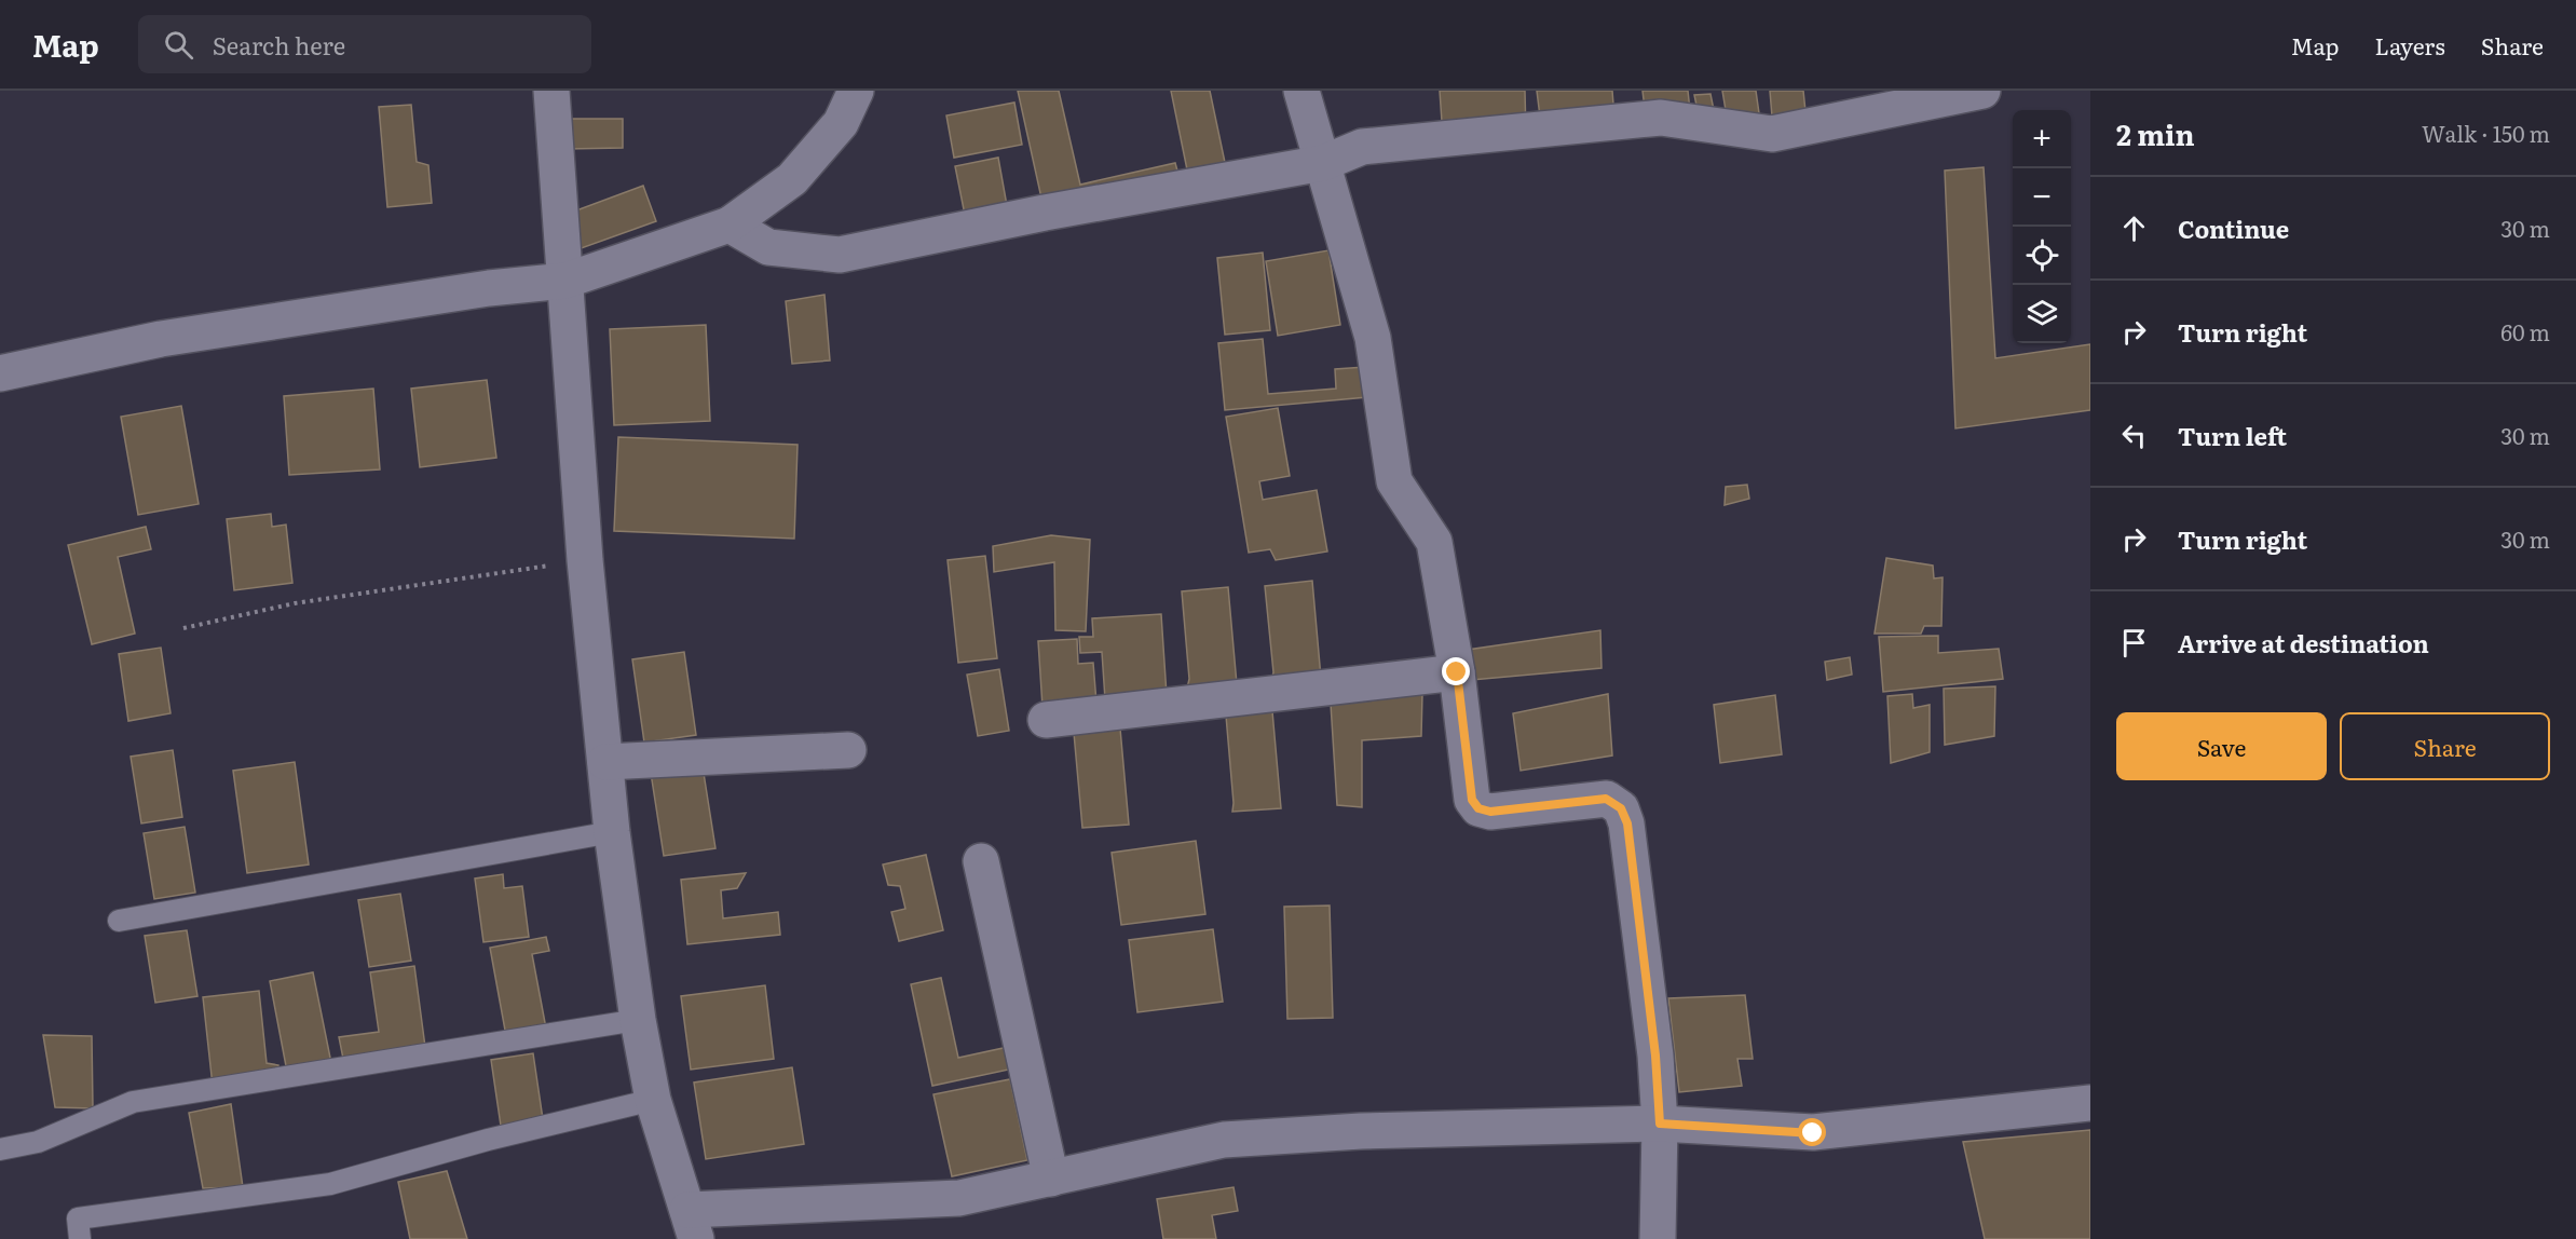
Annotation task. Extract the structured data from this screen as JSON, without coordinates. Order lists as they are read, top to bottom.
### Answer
{
  "page": {
    "header": "Map",
    "search": "Search here",
    "nav": ["Map", "Layers", "Share"],
    "heading": ["2 min", "Walk · 150 m"],
    "map_buttons": ["+", "−"],
    "list": [
      ["Continue", "30 m"],
      ["Turn right", "60 m"],
      ["Turn left", "30 m"],
      ["Turn right", "30 m"],
      "Arrive at destination"
    ],
    "buttons": ["Save", "Share"]
  }
}
